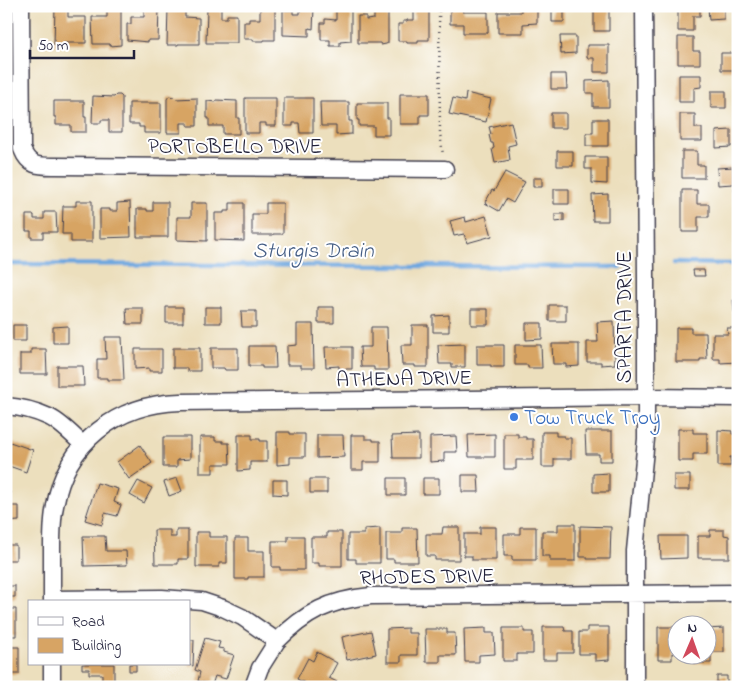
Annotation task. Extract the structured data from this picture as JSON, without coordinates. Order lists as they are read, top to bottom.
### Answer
{
  "streets": {
    "street": [
      "PORTOBELLO DRIVE",
      "SPARTA DRIVE",
      "ATHENA DRIVE",
      "RHODES DRIVE"
    ]
  },
  "crossings": [
    ["SPARTA DRIVE", "ATHENA DRIVE"],
    ["SPARTA DRIVE", "RHODES DRIVE"]
  ],
  "water": ["Sturgis Drain"],
  "places": ["Tow Truck Troy"],
  "legend": ["Road", "Building"],
  "scale_bar": "50 m",
  "north": "top"
}
